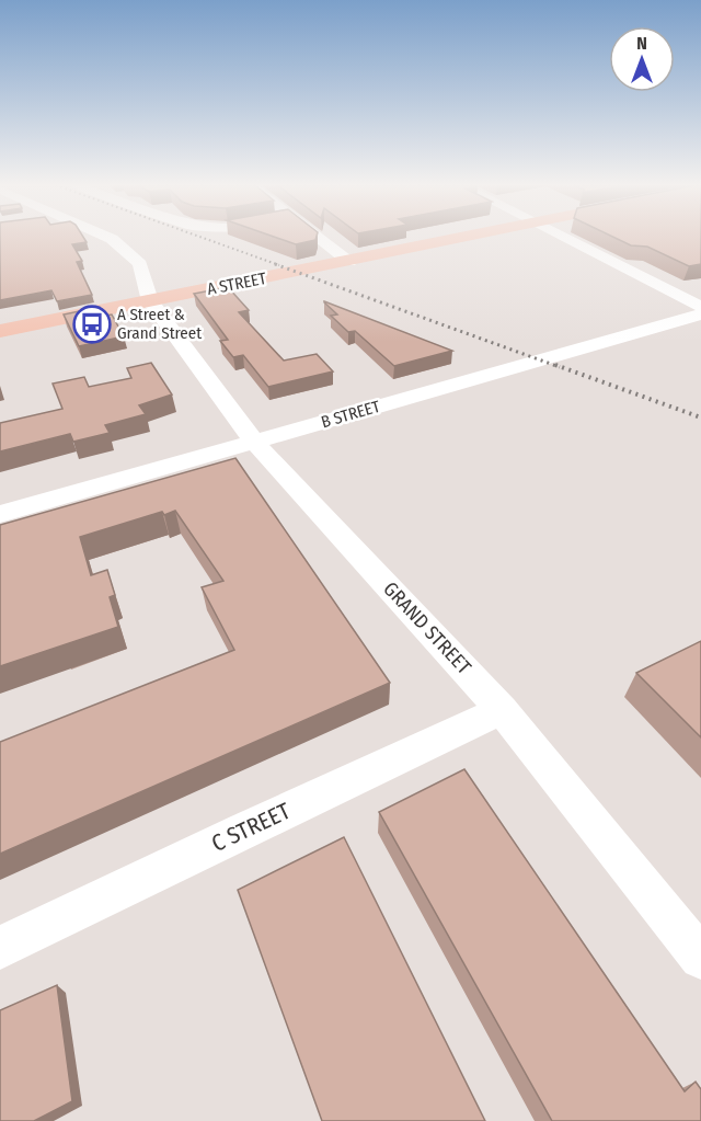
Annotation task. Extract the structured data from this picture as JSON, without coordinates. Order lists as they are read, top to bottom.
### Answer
{
  "streets": {
    "main road": ["A STREET"],
    "street": ["B STREET", "GRAND STREET", "C STREET"]
  },
  "crossings": [
    ["A STREET", "GRAND STREET"],
    ["B STREET", "GRAND STREET"],
    ["GRAND STREET", "C STREET"]
  ],
  "places": {
    "bus stop": ["A Street & Grand Street"]
  },
  "north": "top"
}
